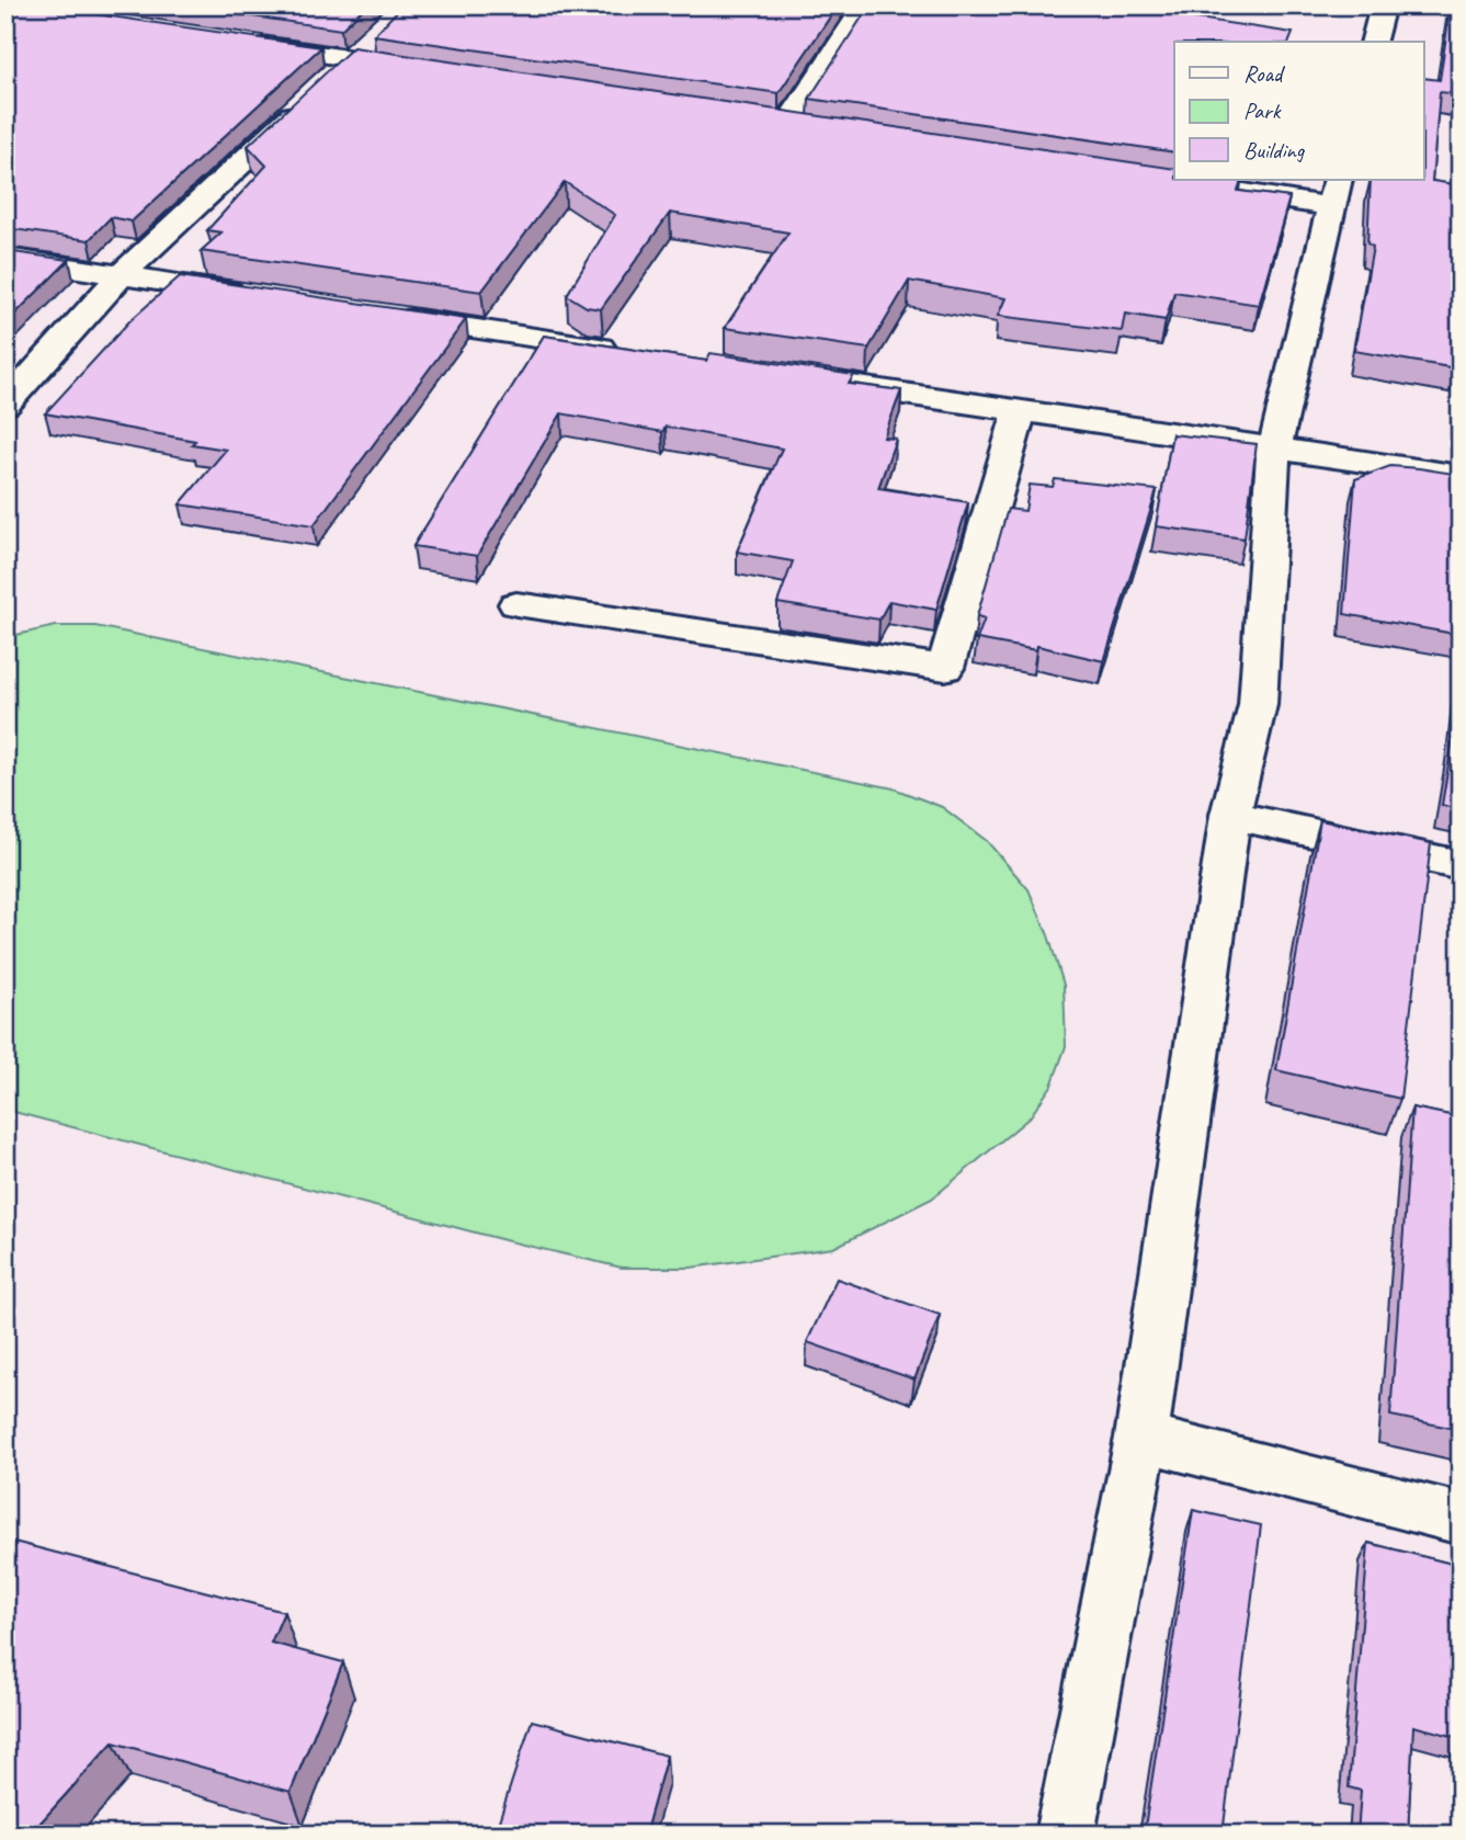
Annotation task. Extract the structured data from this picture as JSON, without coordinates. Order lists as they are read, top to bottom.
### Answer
{
  "legend": ["Road", "Park", "Building"]
}
